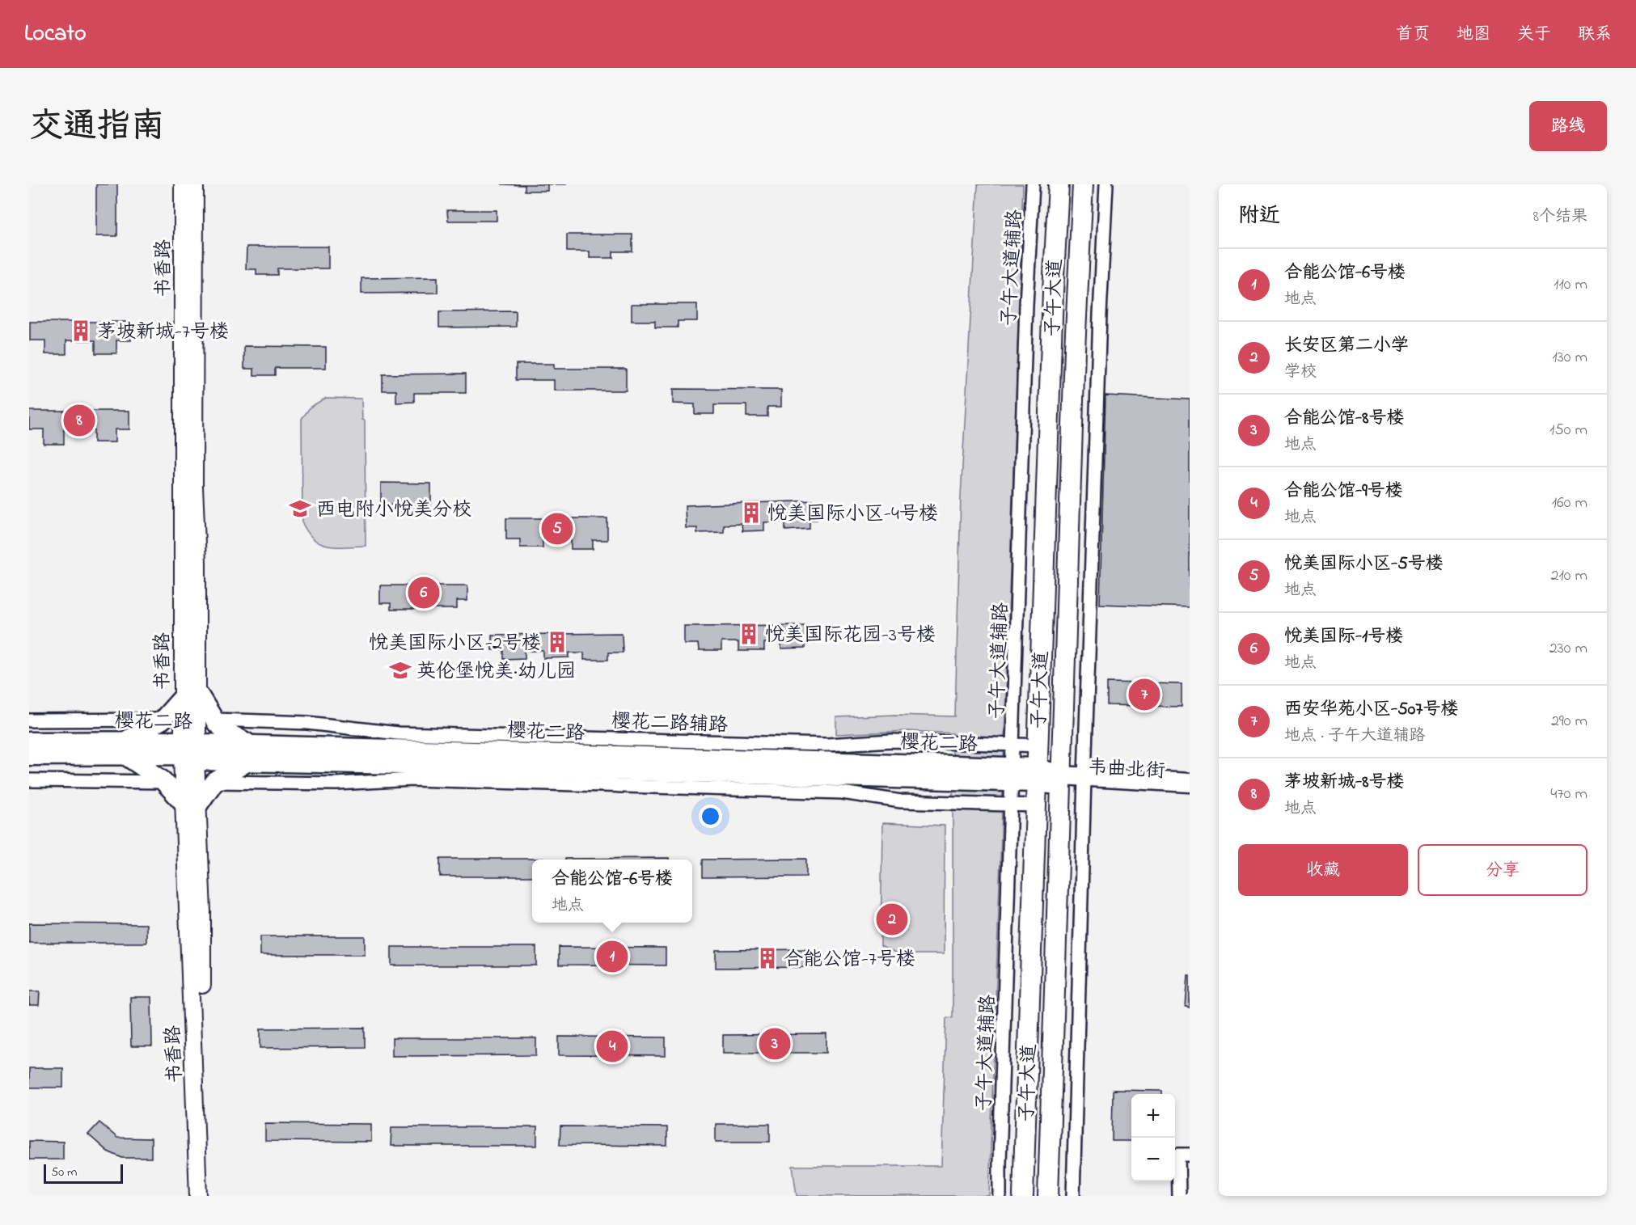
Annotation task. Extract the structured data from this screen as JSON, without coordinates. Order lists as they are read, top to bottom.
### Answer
{
  "streets": {
    "main road": ["子午大道", "樱花二路", "韦曲北街"],
    "street": ["子午大道辅路", "书香路", "樱花二路辅路"]
  },
  "crossings": [
    ["子午大道辅路", "樱花二路"],
    ["子午大道辅路", "樱花二路辅路"],
    ["书香路", "樱花二路"],
    ["子午大道", "樱花二路"],
    ["子午大道", "樱花二路辅路"],
    ["子午大道", "韦曲北街"],
    ["樱花二路", "韦曲北街"]
  ],
  "places": {
    "building": [
      "茅坡新城-7号楼",
      "悦美国际小区-4号楼",
      "悦美国际花园-3号楼",
      "悦美国际小区-2号楼",
      "合能公馆-7号楼"
    ],
    "school or university": ["西电附小悦美分校", "英伦堡悦美·幼儿园"]
  },
  "scale_bar": "50 m",
  "page": {
    "header": "Locato",
    "nav": [
      "首页",
      "地图",
      "关于",
      "联系"
    ],
    "title": "交通指南",
    "buttons": [
      "路线",
      ["收藏", "分享"]
    ],
    "heading": ["附近", "8个结果"],
    "list": [
      {
        "mark": "1",
        "name": "合能公馆-6号楼",
        "note": "地点",
        "value": "110 m"
      },
      {
        "mark": "2",
        "name": "长安区第二小学",
        "note": "学校",
        "value": "130 m"
      },
      {
        "mark": "3",
        "name": "合能公馆-8号楼",
        "note": "地点",
        "value": "150 m"
      },
      {
        "mark": "4",
        "name": "合能公馆-9号楼",
        "note": "地点",
        "value": "160 m"
      },
      {
        "mark": "5",
        "name": "悦美国际小区-5号楼",
        "note": "地点",
        "value": "210 m"
      },
      {
        "mark": "6",
        "name": "悦美国际-1号楼",
        "note": "地点",
        "value": "230 m"
      },
      {
        "mark": "7",
        "name": "西安华苑小区-507号楼",
        "note": "地点 · 子午大道辅路",
        "value": "290 m"
      },
      {
        "mark": "8",
        "name": "茅坡新城-8号楼",
        "note": "地点",
        "value": "470 m"
      }
    ],
    "pins": [
      "8",
      "5",
      "6",
      "7",
      "2",
      "1",
      "3",
      "4"
    ],
    "popup": ["合能公馆-6号楼", "地点"],
    "map_buttons": ["+", "−"],
    "scale": "50 m"
  }
}
